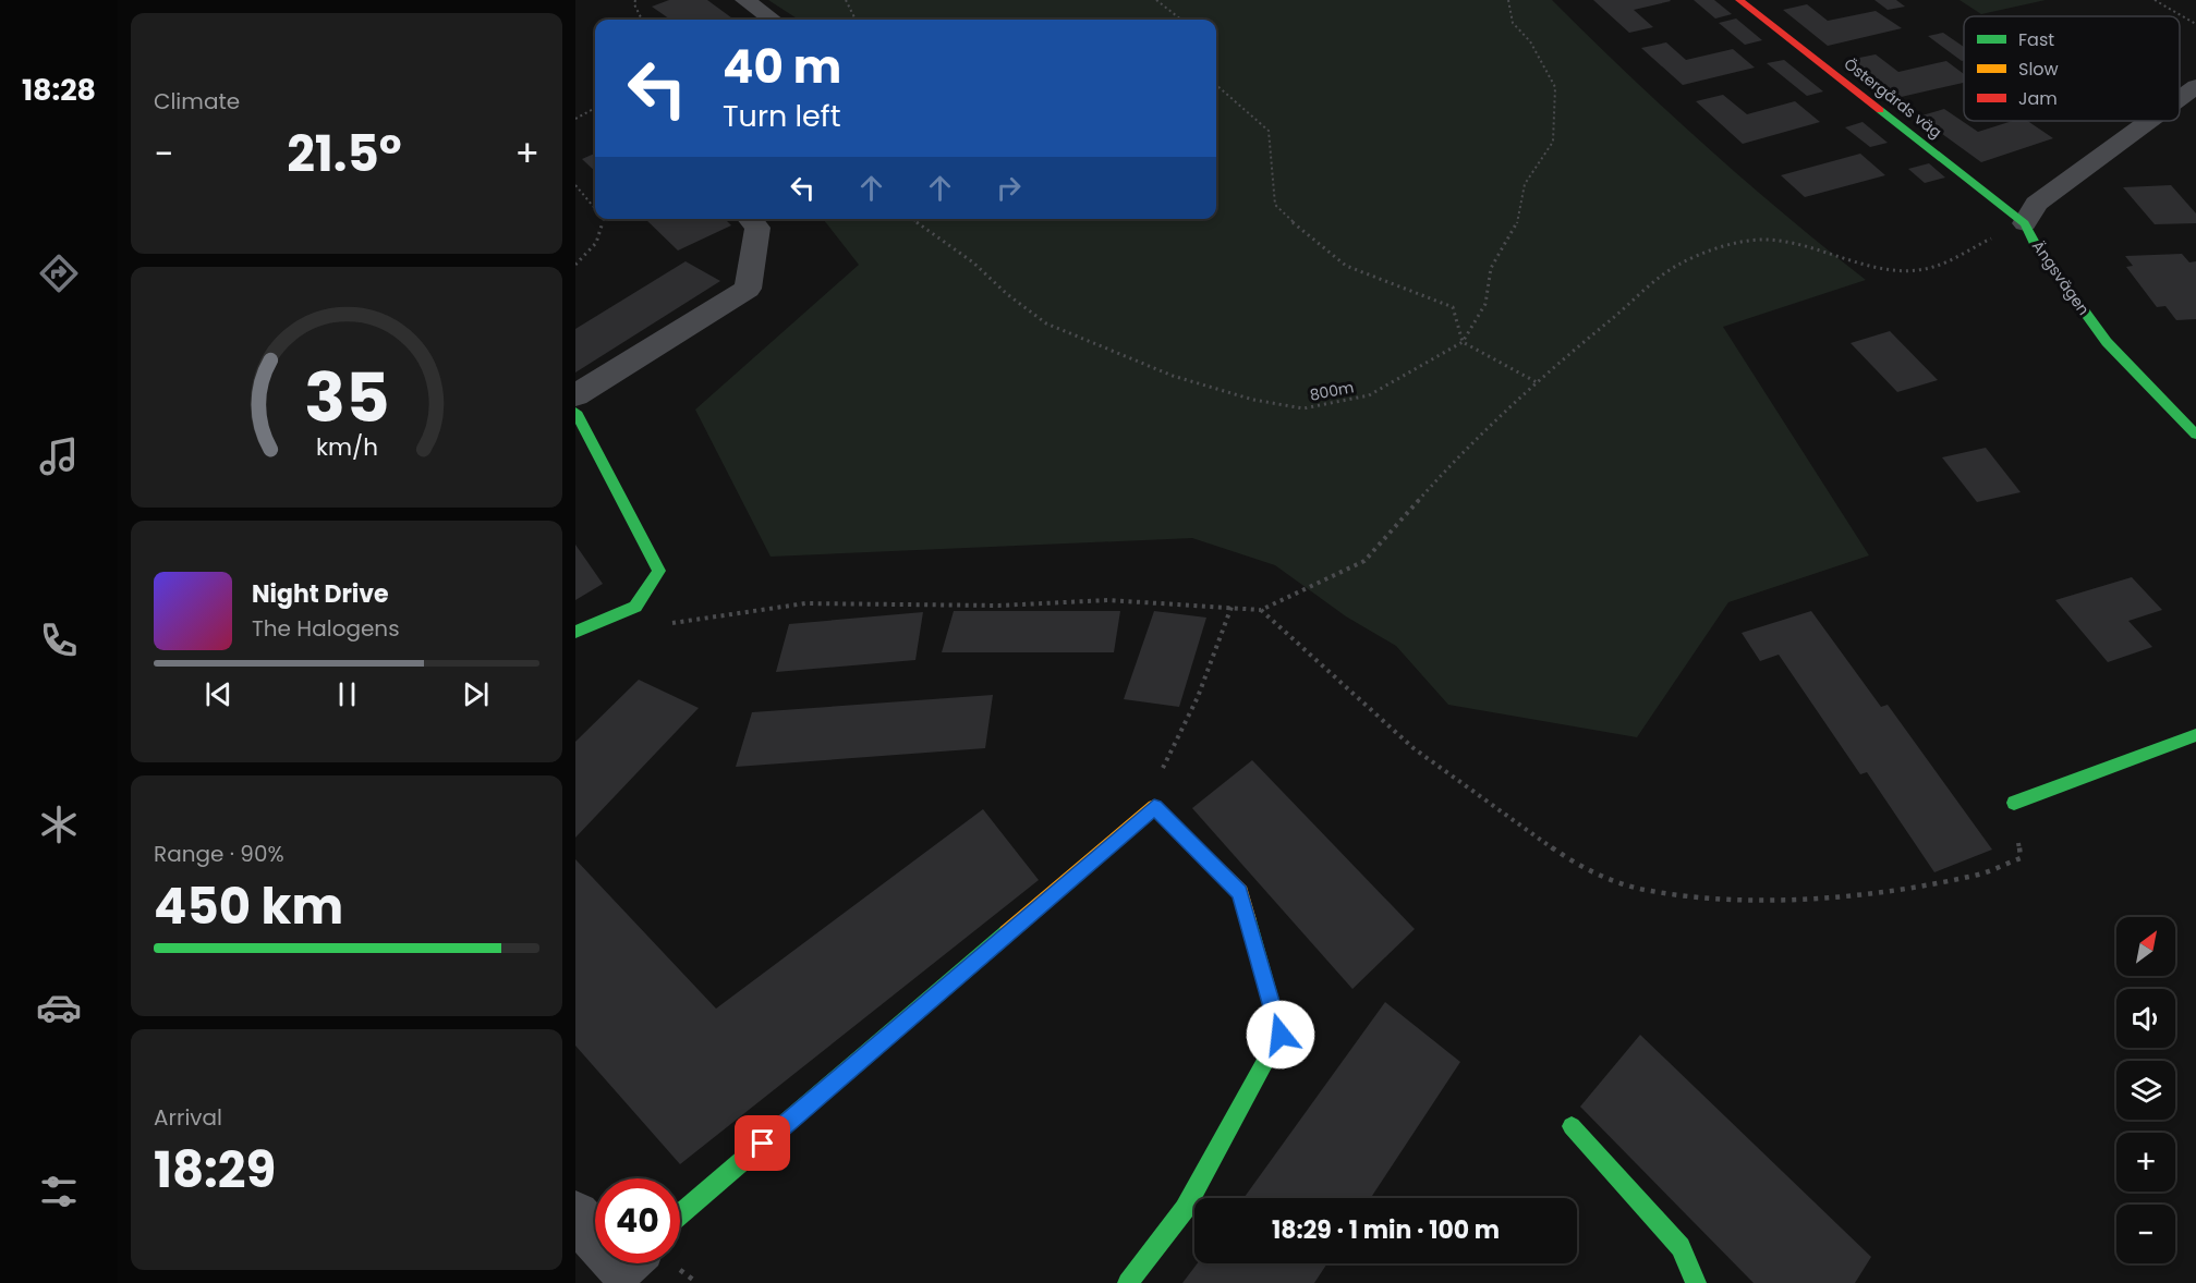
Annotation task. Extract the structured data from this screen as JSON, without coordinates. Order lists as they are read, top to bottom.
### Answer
{
  "streets": {
    "street": ["Östergårds väg", "Ängsvägen"],
    "path": ["800m"]
  },
  "crossings": [
    ["Östergårds väg", "Ängsvägen"]
  ],
  "legend": ["Fast", "Slow", "Jam"],
  "north": "top right",
  "page": {
    "tabs": "18:28",
    "tile": [
      "Climate",
      ["Range · 90%", "450 km"],
      ["Arrival", "18:29"]
    ],
    "turn": ["40 m", "Turn left"],
    "heat": ["−", "21.5°", "+"],
    "song": ["Night Drive", "The Halogens"],
    "map_buttons": ["+", "−"],
    "limit": "40",
    "trip": "18:29 · 1 min · 100 m",
    "gauge": ["35", "km/h"]
  }
}
